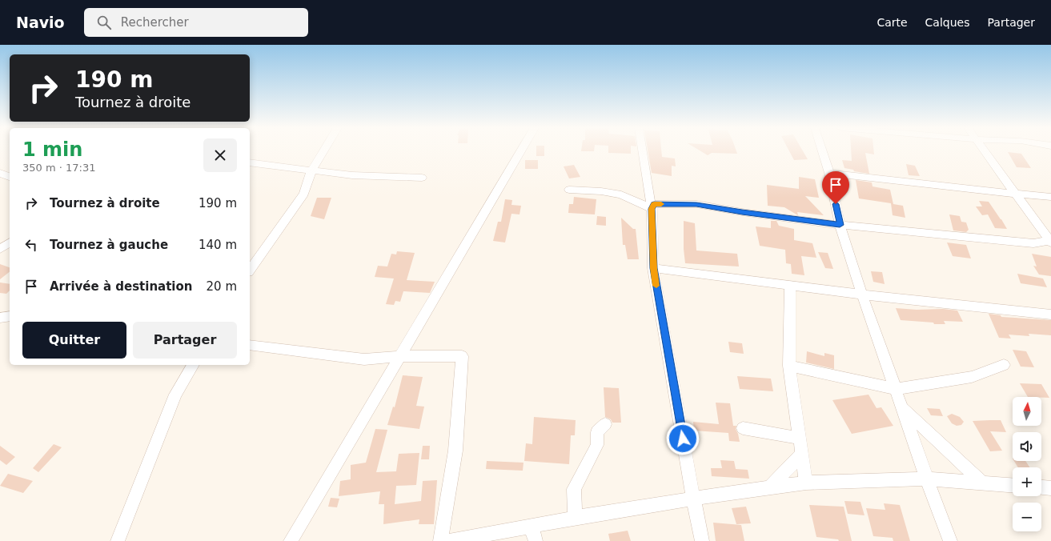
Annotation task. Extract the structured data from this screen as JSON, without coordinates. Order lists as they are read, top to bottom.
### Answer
{
  "north": "top",
  "page": {
    "header": "Navio",
    "search": "Rechercher",
    "nav": ["Carte", "Calques", "Partager"],
    "turn": ["190 m", "Tournez à droite"],
    "heading": ["1 min", "350 m · 17:31"],
    "list": [
      {
        "name": "Tournez à droite",
        "value": "190 m"
      },
      {
        "name": "Tournez à gauche",
        "value": "140 m"
      },
      {
        "name": "Arrivée à destination",
        "value": "20 m"
      }
    ],
    "buttons": ["Quitter", "Partager"],
    "map_buttons": ["+", "−"]
  }
}
